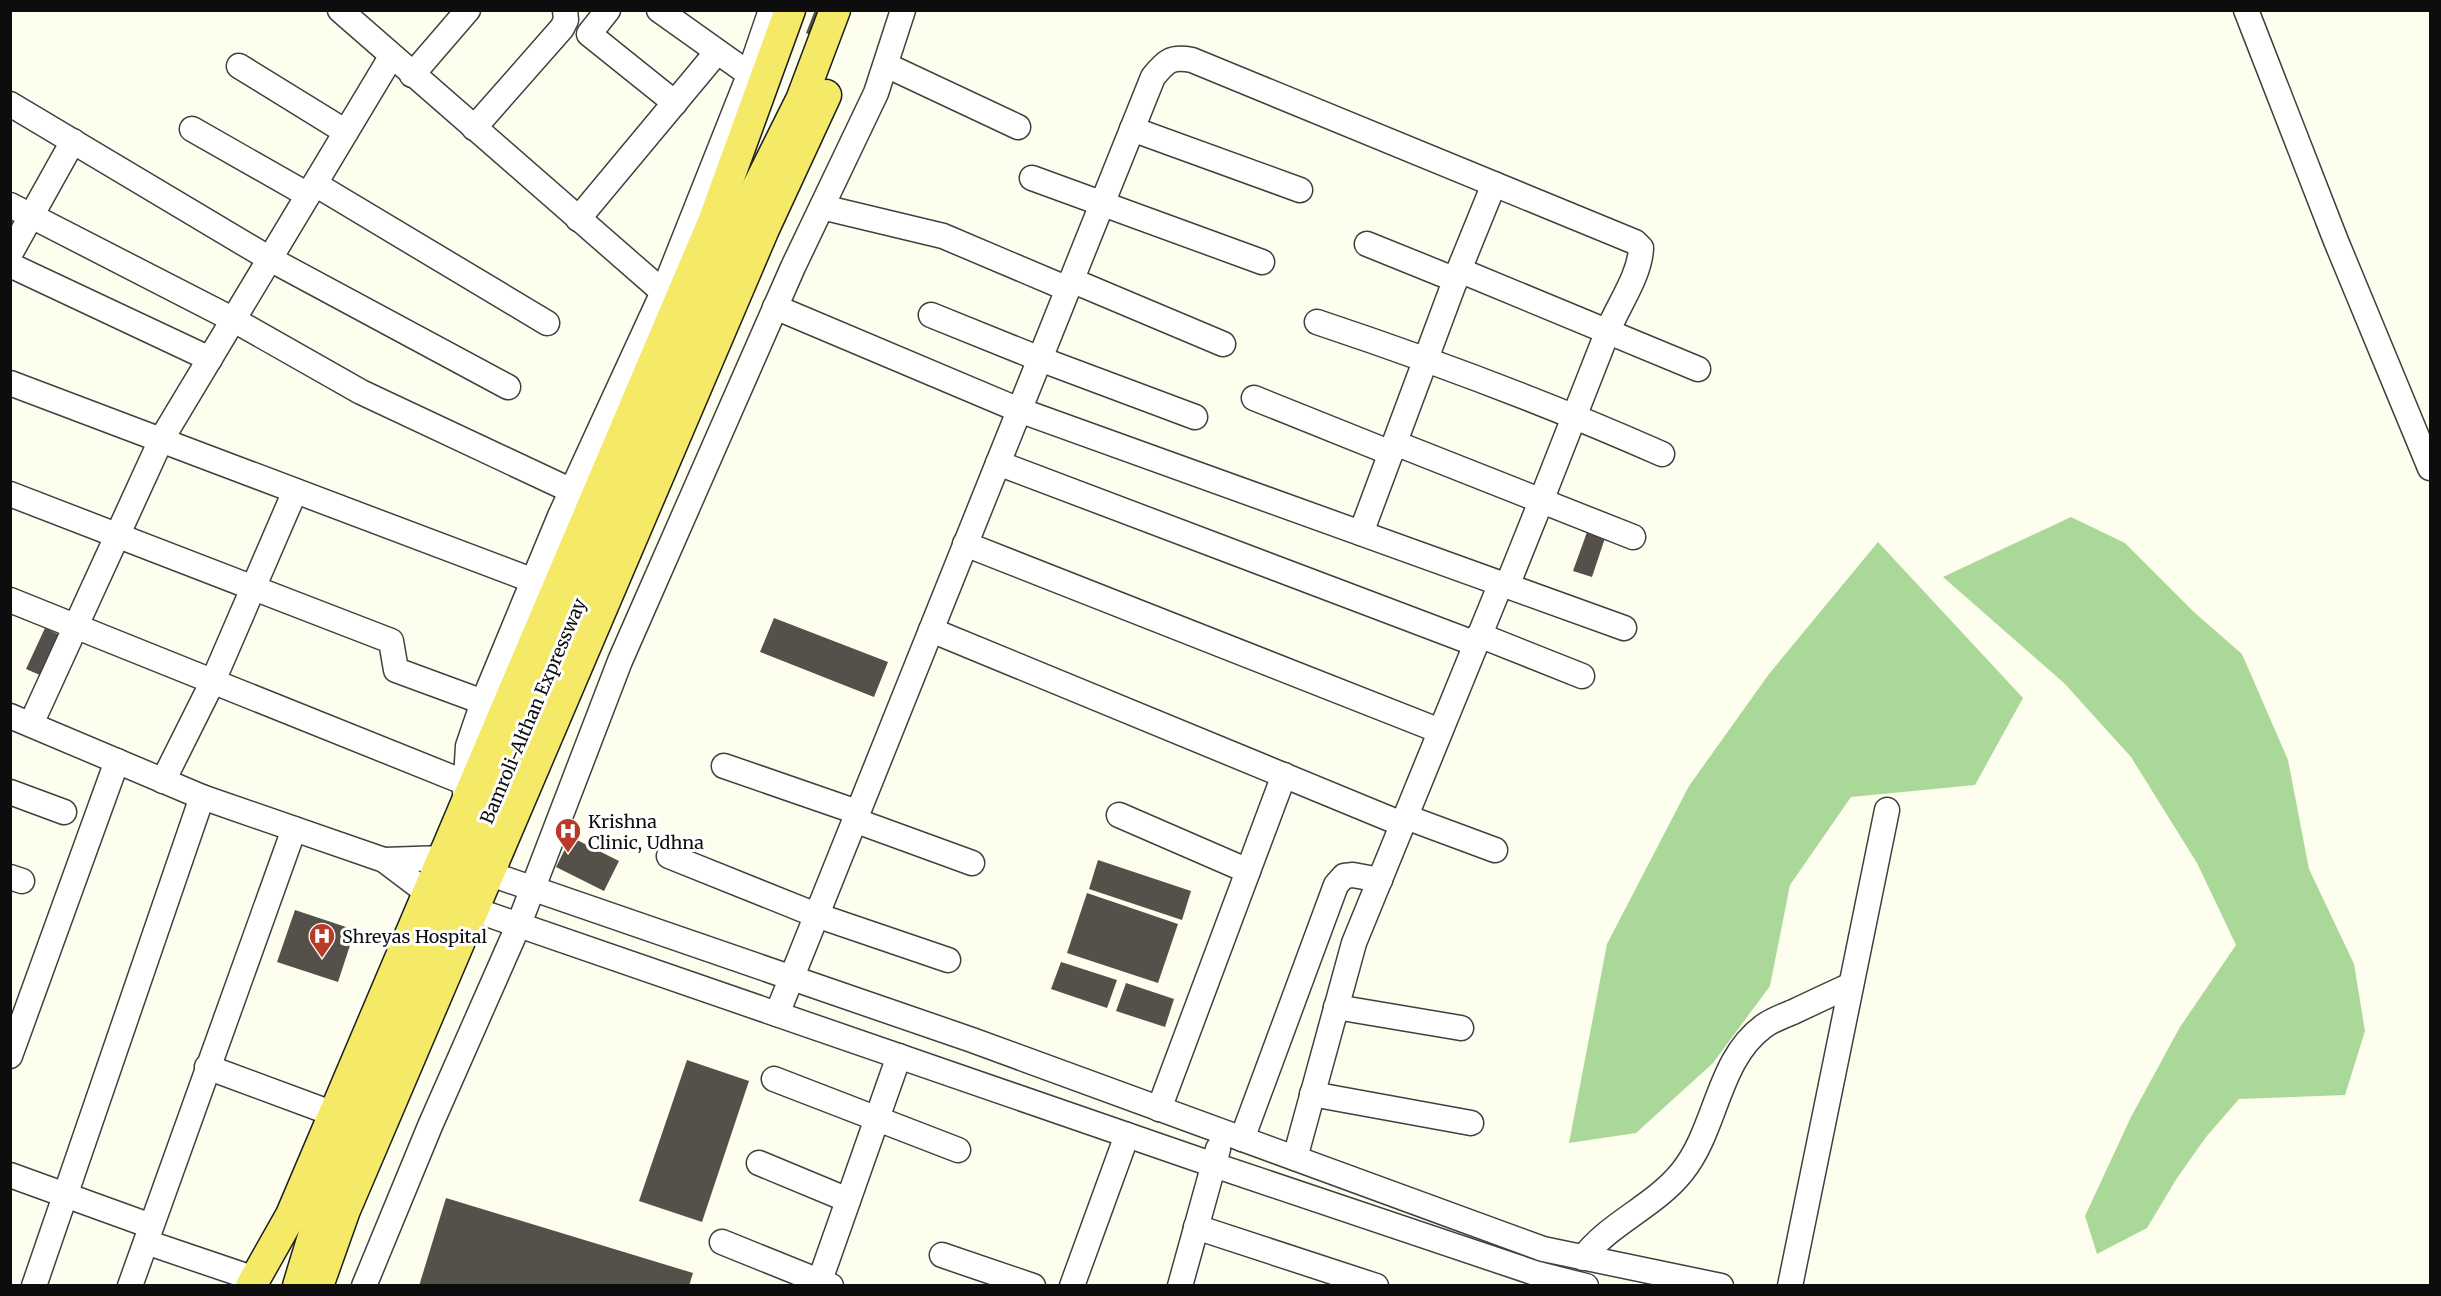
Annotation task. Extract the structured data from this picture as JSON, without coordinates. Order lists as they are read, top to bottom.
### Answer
{
  "streets": {
    "main road": ["Bamroli-Althan Expressway"]
  },
  "places": {
    "hospital": ["Krishna Clinic, Udhna", "Shreyas Hospital"]
  }
}
